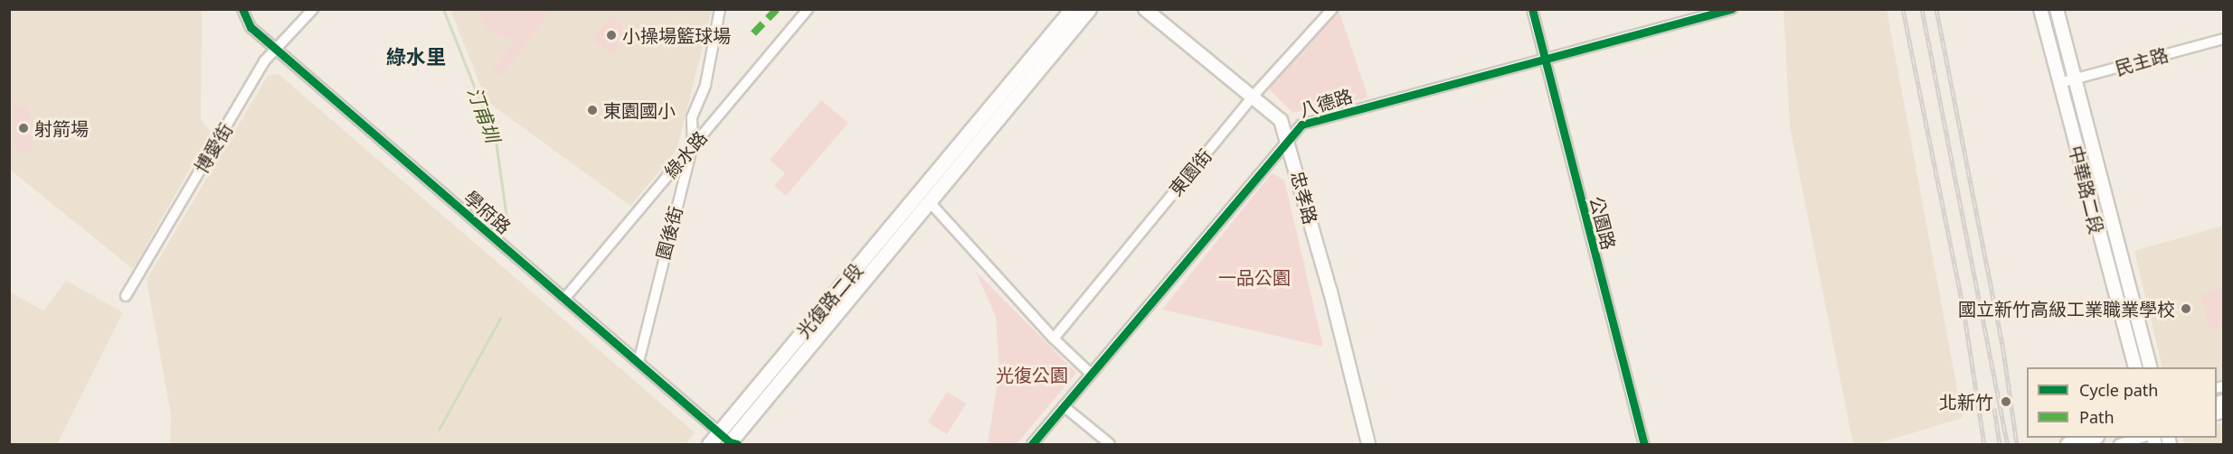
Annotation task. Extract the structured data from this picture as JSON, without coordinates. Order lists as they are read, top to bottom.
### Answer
{
  "streets": {
    "main road": ["光復路二段"],
    "street": [
      "民主路",
      "八德路",
      "博愛街",
      "綠水路",
      "東園街",
      "中華路二段",
      "忠孝路",
      "學府路",
      "公園路",
      "園後街"
    ]
  },
  "crossings": [
    ["民主路", "中華路二段"],
    ["八德路", "忠孝路"],
    ["八德路", "公園路"],
    ["博愛街", "學府路"],
    ["綠水路", "學府路"],
    ["綠水路", "園後街"],
    ["東園街", "忠孝路"],
    ["學府路", "園後街"],
    ["學府路", "光復路二段"]
  ],
  "districts": ["綠水里"],
  "water": ["汀甫圳"],
  "parks": ["一品公園", "光復公園"],
  "places": [
    "小操場籃球場",
    "東園國小",
    "射箭場",
    "國立新竹高級工業職業學校",
    "北新竹"
  ],
  "legend": ["Cycle path", "Path"]
}
